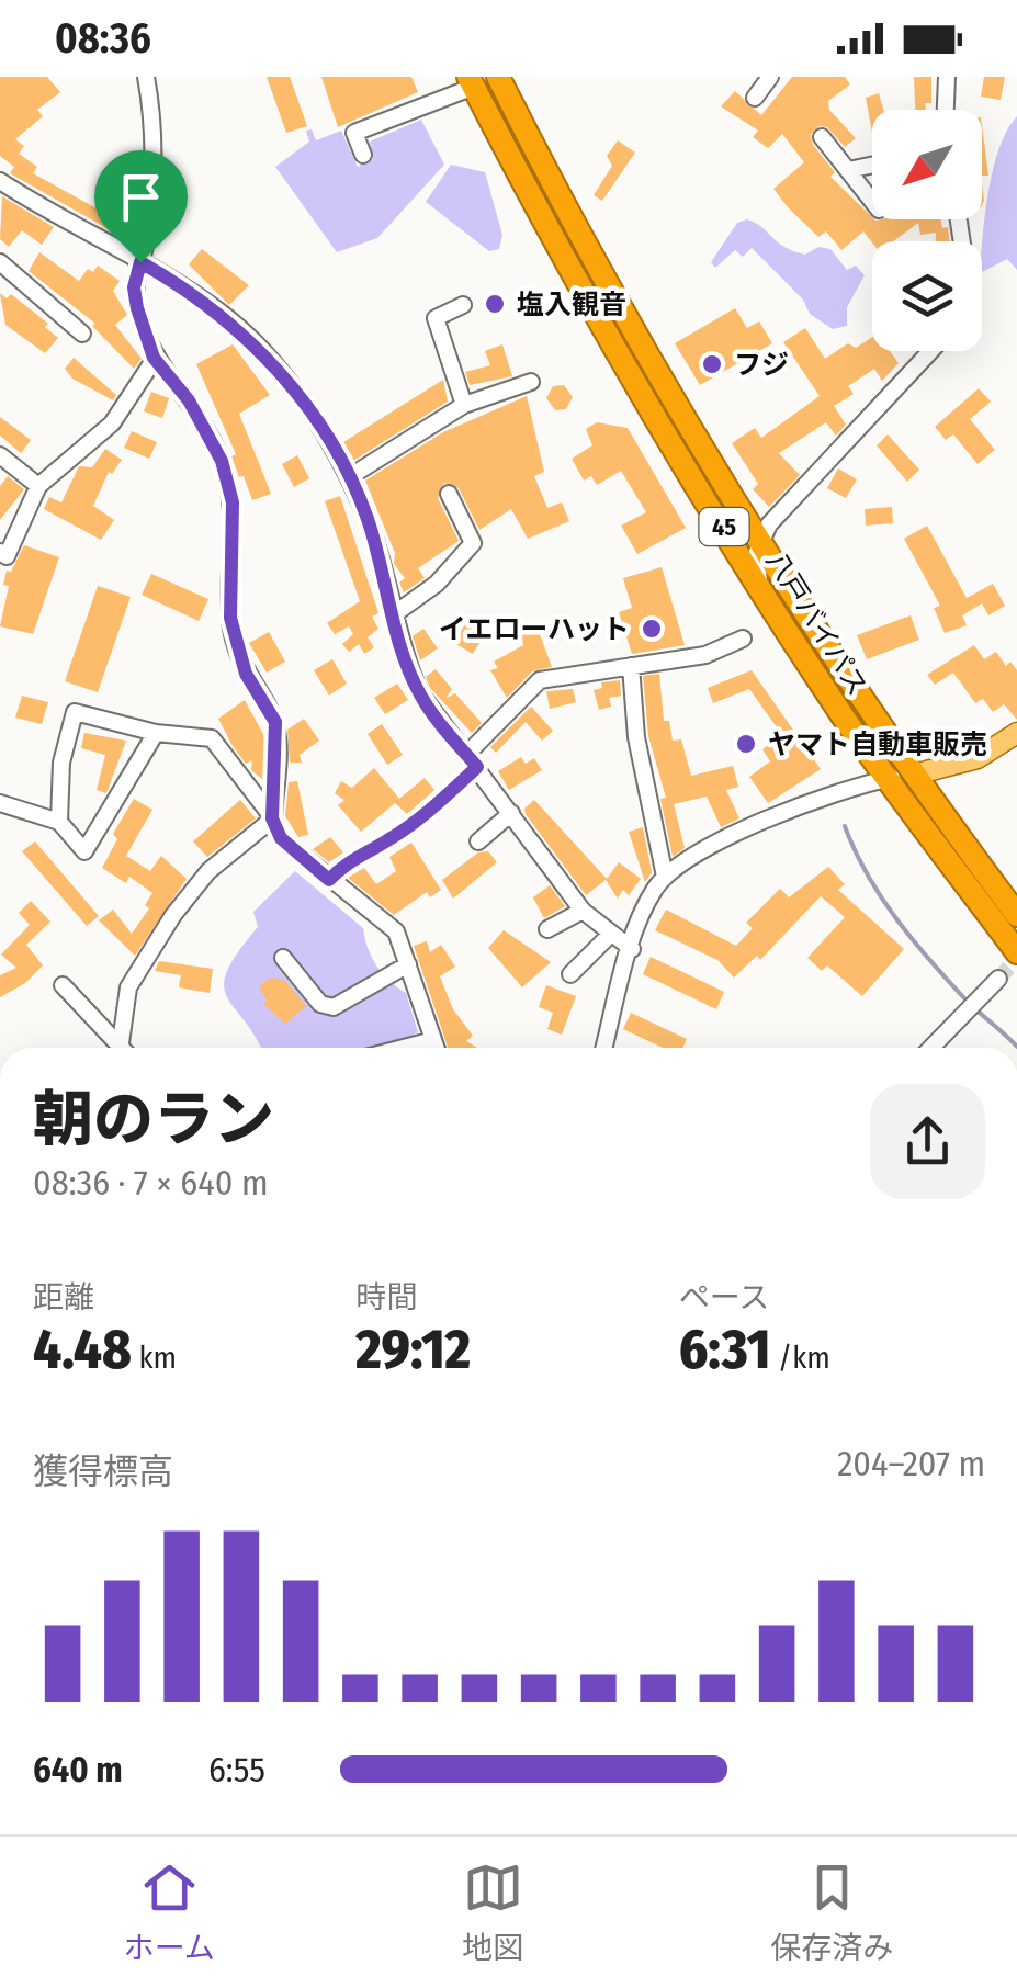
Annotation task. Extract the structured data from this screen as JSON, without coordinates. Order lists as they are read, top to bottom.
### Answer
{
  "streets": {
    "highway": ["45", "八戸バイパス"]
  },
  "places": [
    "塩入観音",
    "フジ",
    "イエローハット",
    "ヤマト自動車販売"
  ],
  "north": "bottom left",
  "page": {
    "status": "08:36",
    "heading": ["朝のラン", "08:36 · 7 × 640 m"],
    "stats": [
      ["距離", "4.48 km"],
      ["時間", "29:12"],
      ["ペース", "6:31 /km"]
    ],
    "chart": ["獲得標高", "204–207 m"],
    "list": [
      {
        "name": "640 m",
        "note": "6:55"
      }
    ],
    "tabs": ["ホーム", "地図", "保存済み"]
  }
}
